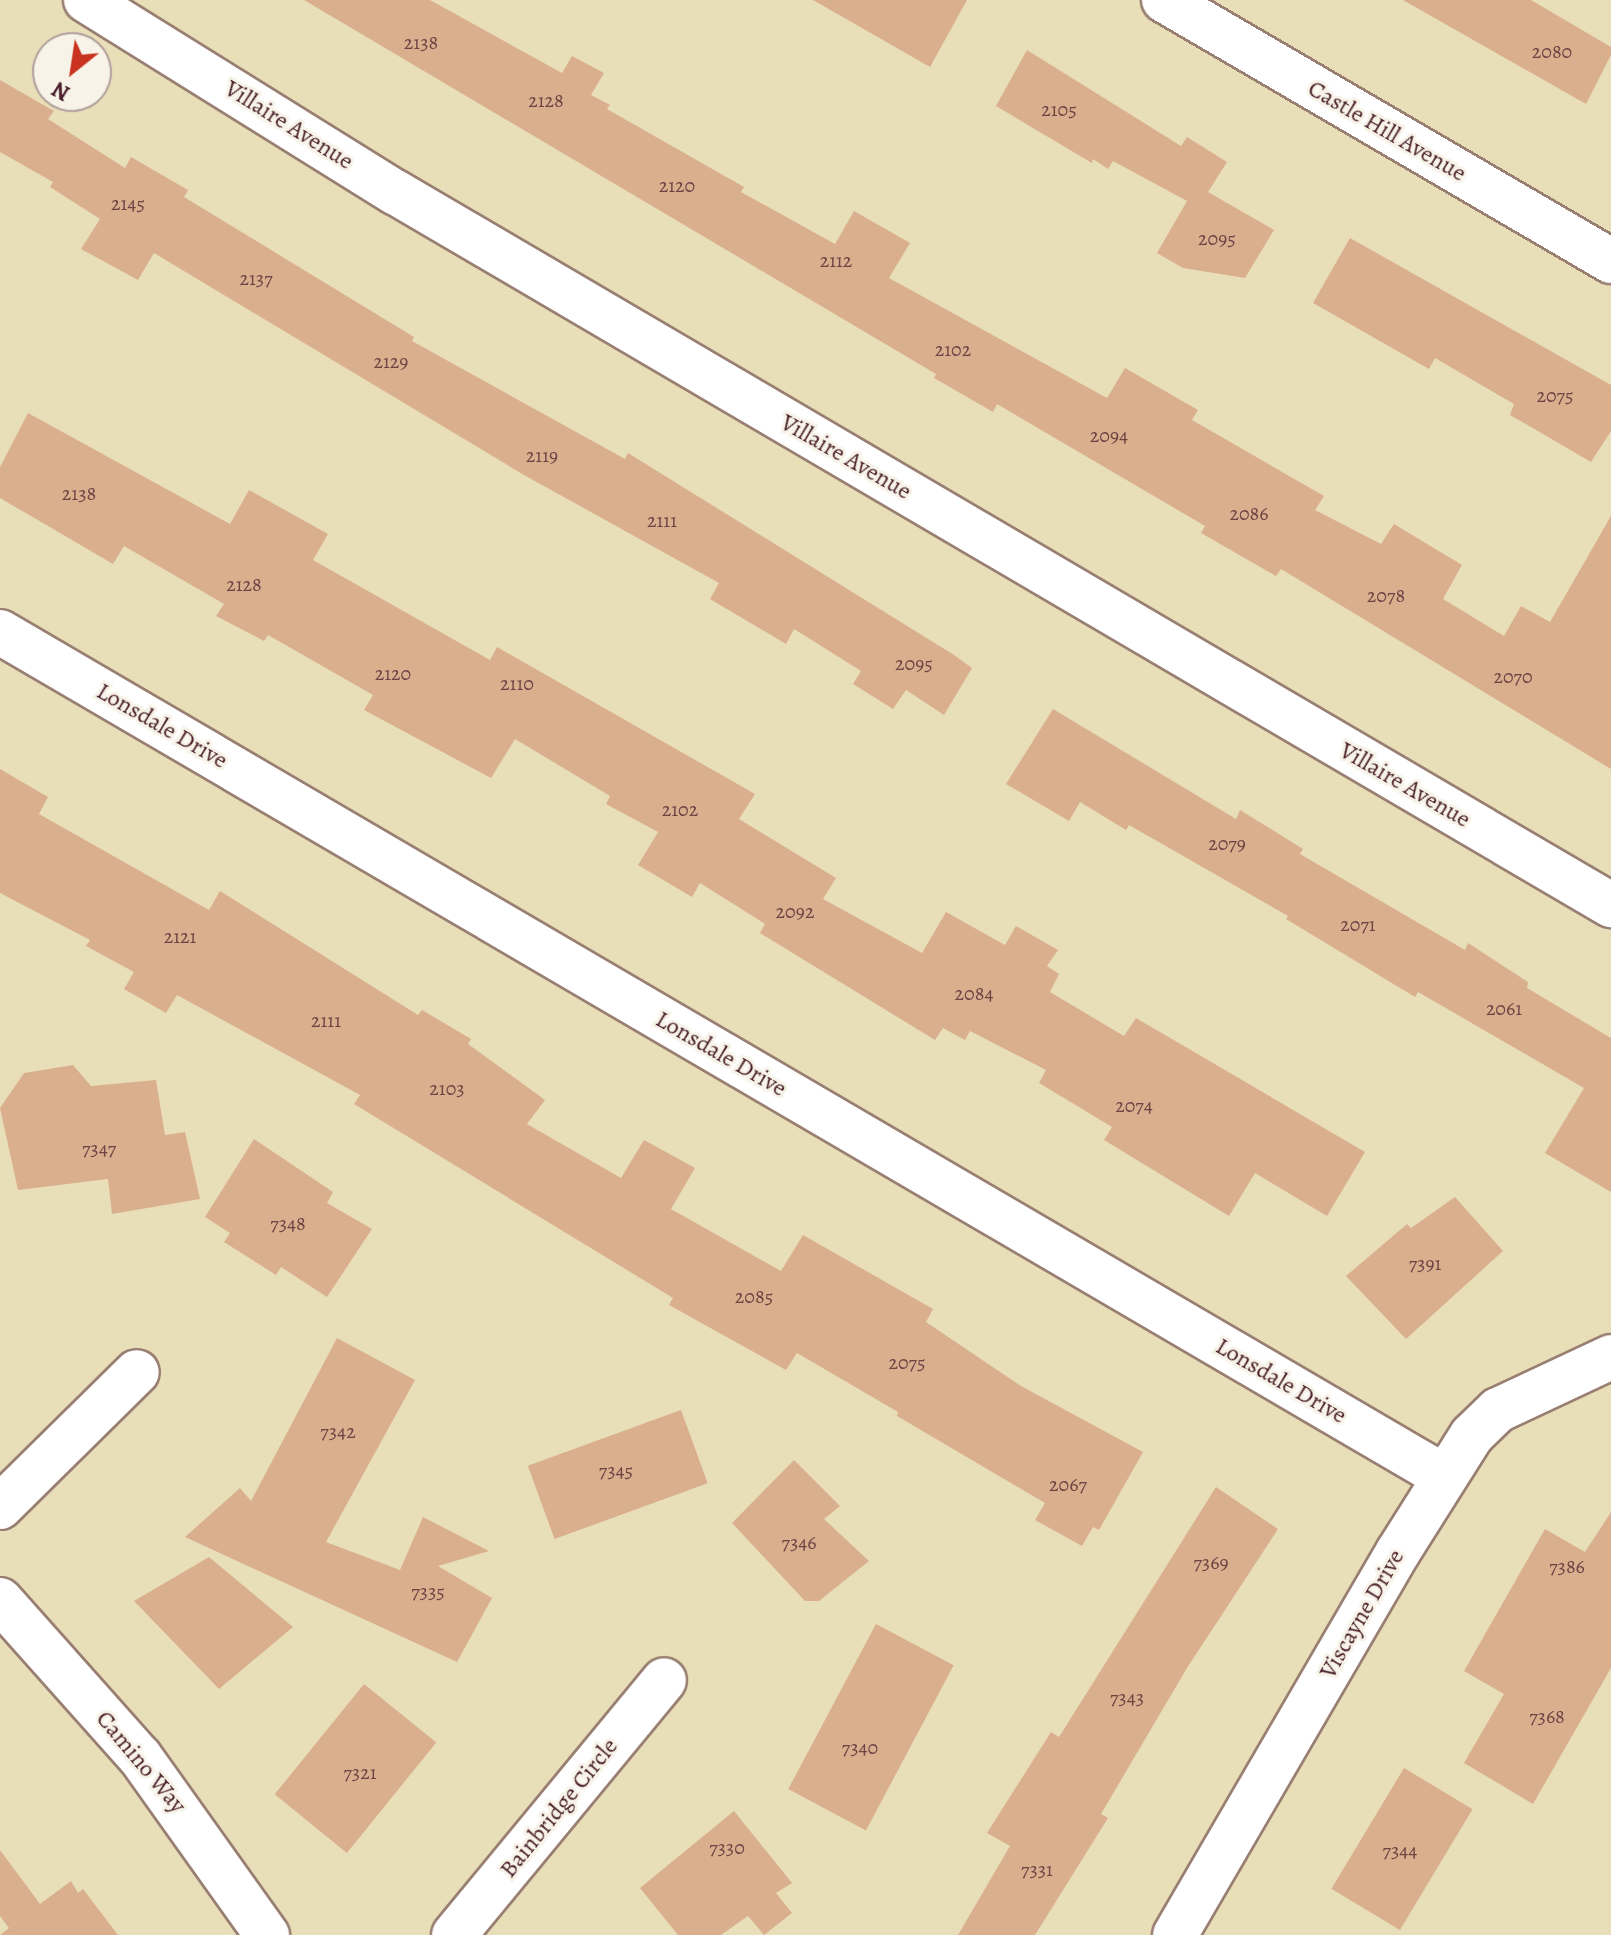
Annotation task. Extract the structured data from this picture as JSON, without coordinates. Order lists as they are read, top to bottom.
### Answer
{
  "streets": {
    "street": [
      "Villaire Avenue",
      "Castle Hill Avenue",
      "Lonsdale Drive",
      "Viscayne Drive",
      "Camino Way",
      "Bainbridge Circle"
    ]
  },
  "crossings": [
    ["Lonsdale Drive", "Viscayne Drive"]
  ],
  "house_numbers": [
    "2138",
    "2080",
    "2128",
    "2105",
    "2120",
    "2145",
    "2095",
    "2112",
    "2137",
    "2102",
    "2129",
    "2075",
    "2094",
    "2119",
    "2138",
    "2086",
    "2111",
    "2128",
    "2078",
    "2095",
    "2120",
    "2070",
    "2110",
    "2102",
    "2079",
    "2092",
    "2071",
    "2121",
    "2084",
    "2061",
    "2111",
    "2103",
    "2074",
    "7347",
    "7348",
    "7391",
    "2085",
    "2075",
    "7342",
    "7345",
    "2067",
    "7346",
    "7369",
    "7386",
    "7335",
    "7343",
    "7368",
    "7340",
    "7321",
    "7330",
    "7344",
    "7331"
  ],
  "north": "bottom left"
}
